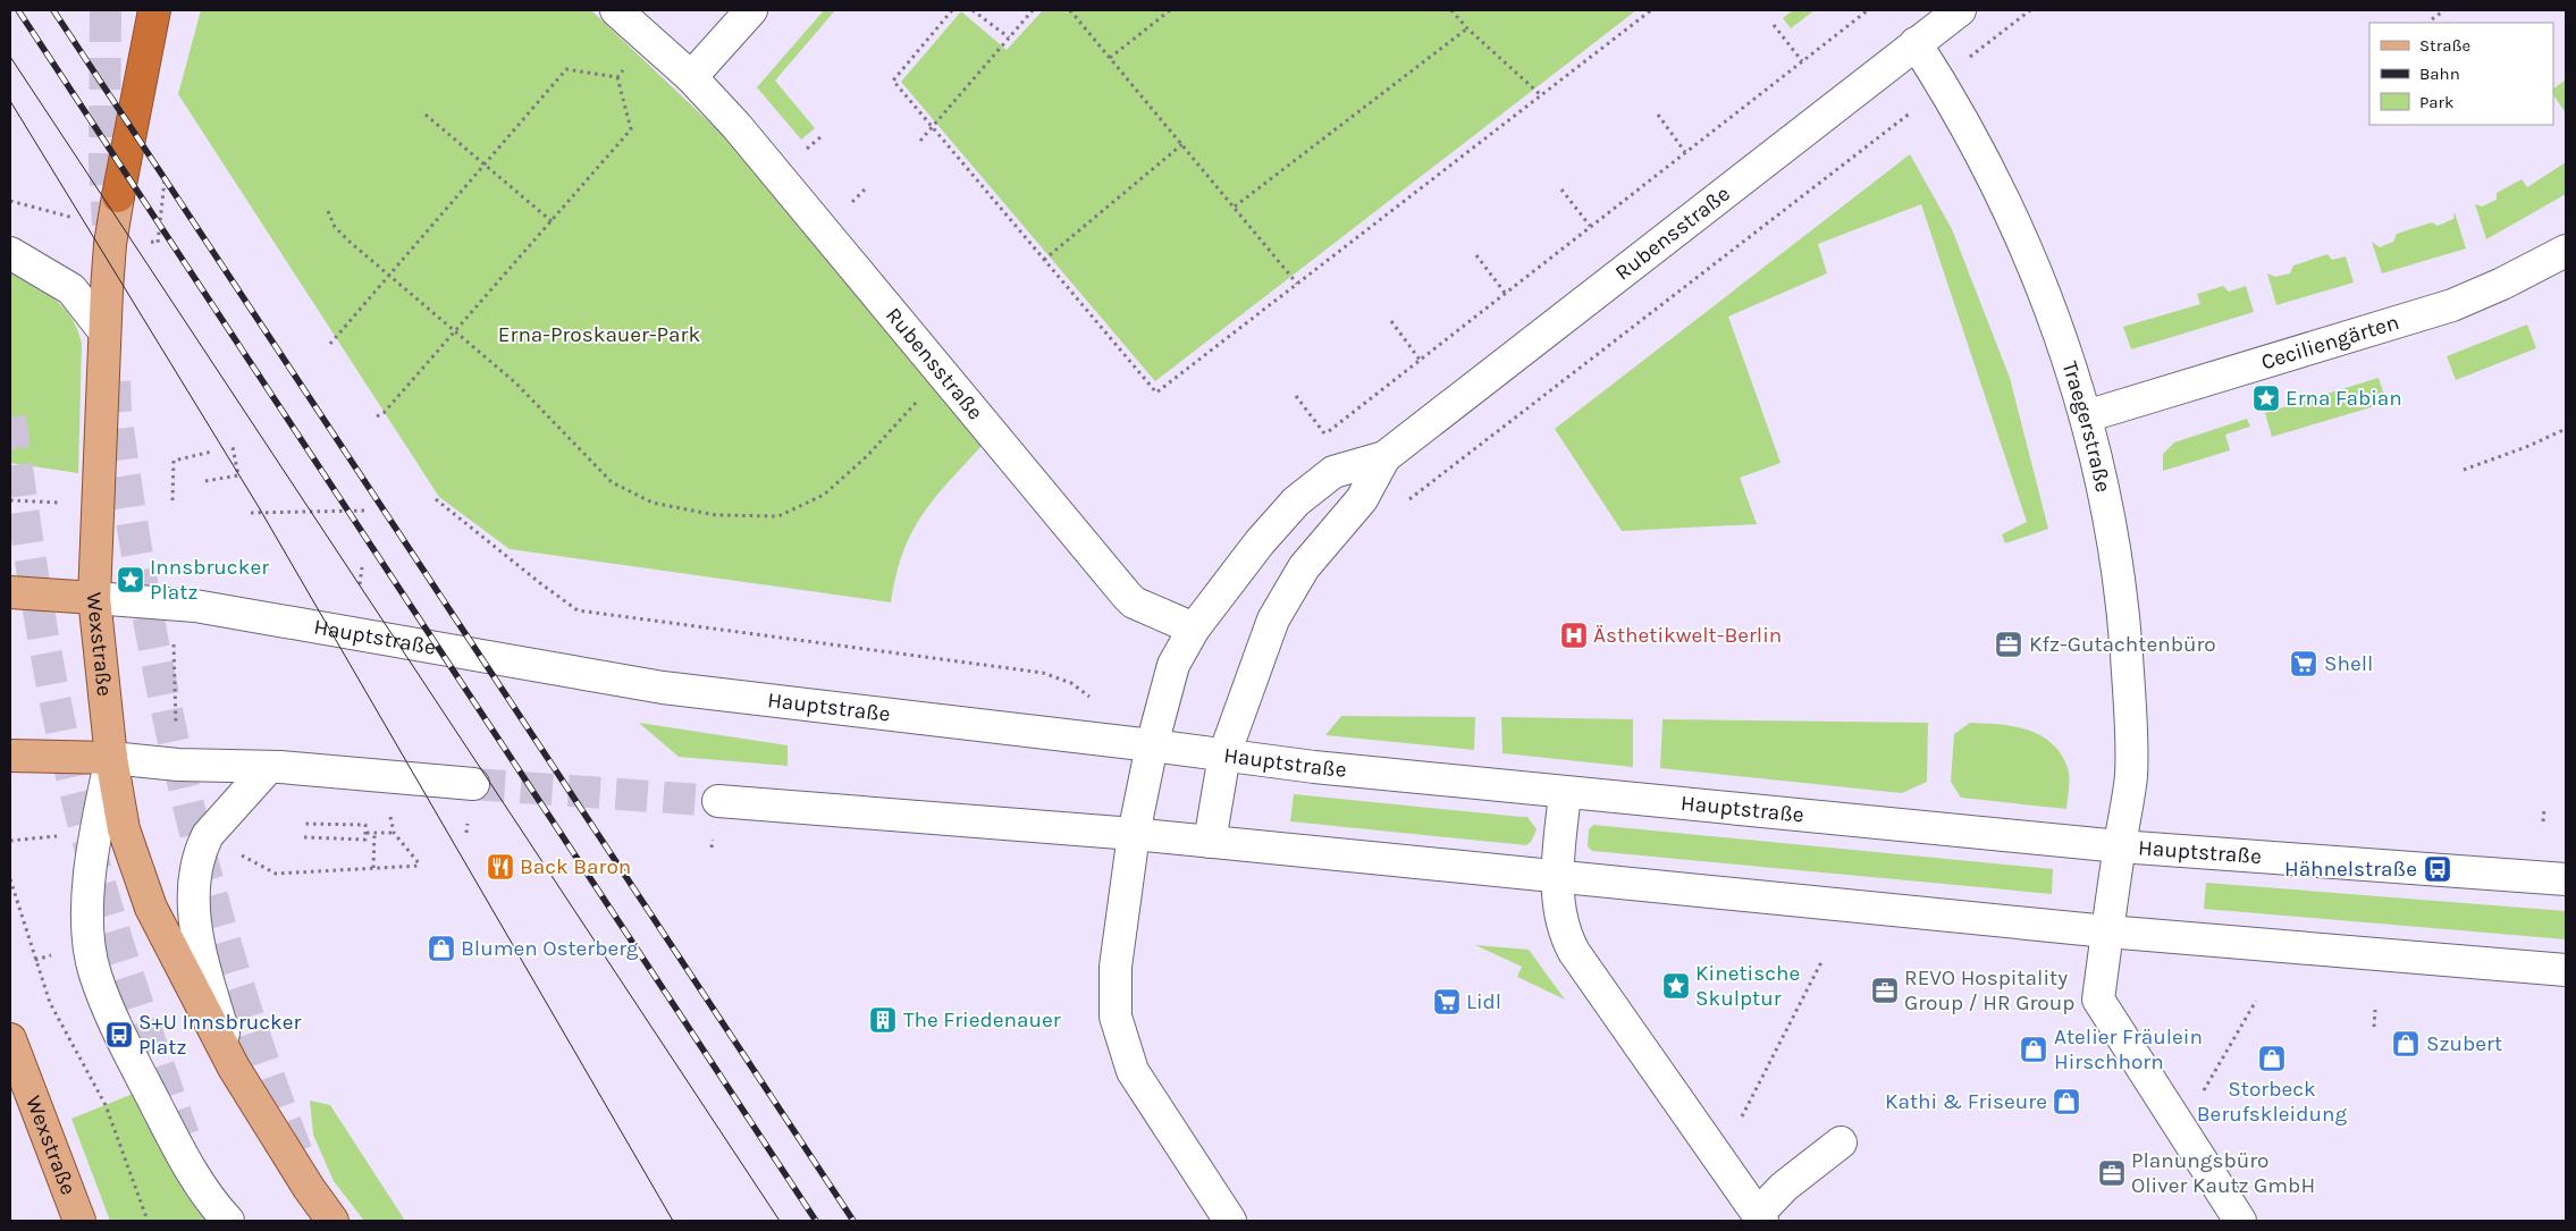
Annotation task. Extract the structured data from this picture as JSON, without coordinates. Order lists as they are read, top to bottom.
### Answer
{
  "streets": {
    "main road": ["Hauptstraße", "Wexstraße"],
    "street": ["Rubensstraße", "Ceciliengärten", "Traegerstraße"]
  },
  "crossings": [
    ["Rubensstraße", "Traegerstraße"],
    ["Rubensstraße", "Hauptstraße"],
    ["Ceciliengärten", "Traegerstraße"],
    ["Traegerstraße", "Hauptstraße"],
    ["Hauptstraße", "Wexstraße"]
  ],
  "parks": ["Erna-Proskauer-Park"],
  "places": {
    "place": ["Erna Fabian", "Innsbrucker Platz", "Kinetische Skulptur"],
    "hospital": ["Ästhetikwelt-Berlin"],
    "office": ["Kfz-Gutachtenbüro", "REVO Hospitality Group / HR Group", "Planungsbüro Oliver Kautz GmbH"],
    "supermarket": ["Shell", "Lidl"],
    "restaurant": ["Back Baron"],
    "bus stop": ["Hähnelstraße", "S+U Innsbrucker Platz"],
    "shop": [
      "Blumen Osterberg",
      "Szubert",
      "Atelier Fräulein Hirschhorn",
      "Storbeck Berufskleidung",
      "Kathi & Friseure"
    ],
    "building": ["The Friedenauer"]
  },
  "legend": ["Straße", "Bahn", "Park"]
}
